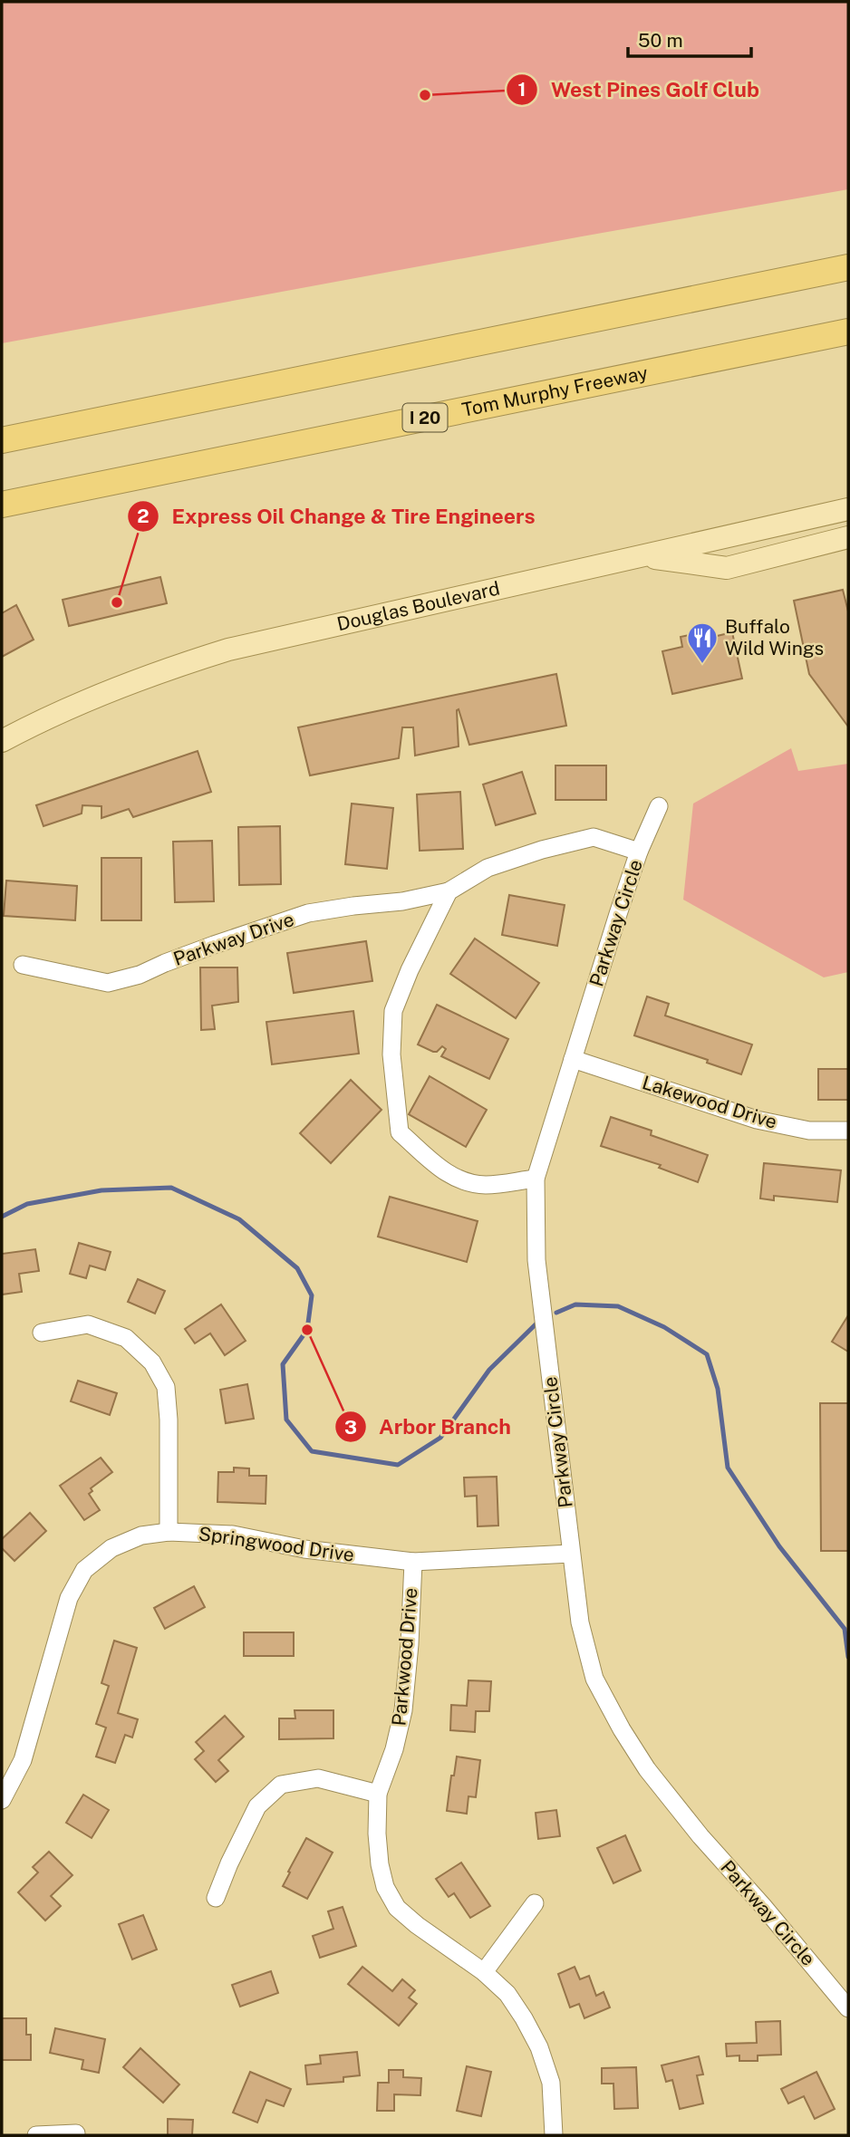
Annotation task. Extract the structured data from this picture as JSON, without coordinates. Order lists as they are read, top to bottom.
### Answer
{
  "streets": {
    "highway": ["Tom Murphy Freeway", "I 20"],
    "main road": ["Douglas Boulevard"],
    "street": [
      "Parkway Circle",
      "Parkway Drive",
      "Lakewood Drive",
      "Springwood Drive",
      "Parkwood Drive"
    ]
  },
  "crossings": [
    ["Parkway Circle", "Parkway Drive"],
    ["Parkway Circle", "Lakewood Drive"],
    ["Parkway Circle", "Springwood Drive"],
    ["Springwood Drive", "Parkwood Drive"]
  ],
  "places": {
    "other": ["West Pines Golf Club", "Express Oil Change & Tire Engineers", "Arbor Branch"],
    "restaurant": ["Buffalo Wild Wings"]
  },
  "scale_bar": "50 m"
}
